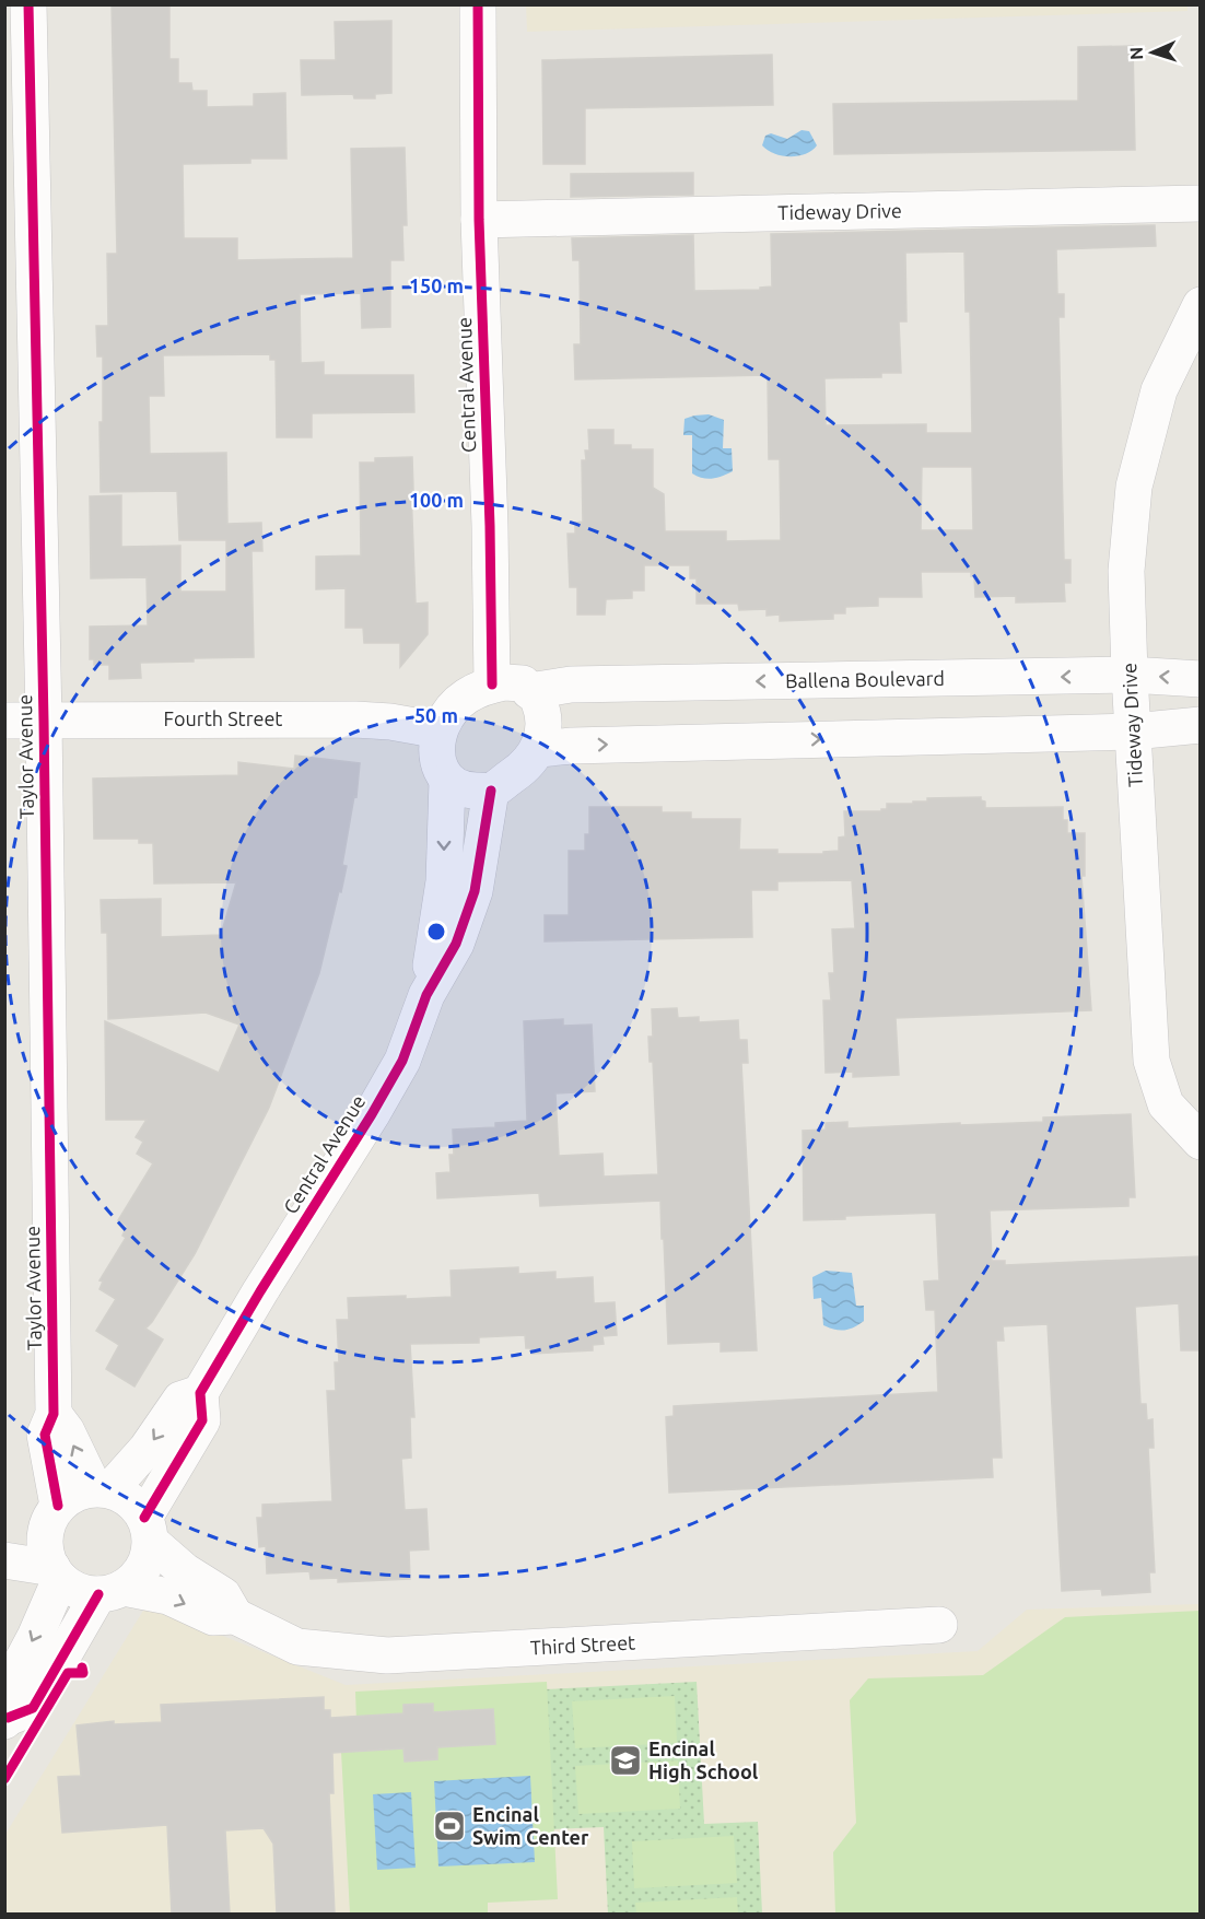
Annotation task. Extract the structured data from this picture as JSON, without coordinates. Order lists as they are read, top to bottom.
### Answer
{
  "streets": {
    "street": [
      "Tideway Drive",
      "Central Avenue",
      "Ballena Boulevard",
      "Fourth Street",
      "Taylor Avenue",
      "Third Street"
    ]
  },
  "crossings": [
    ["Tideway Drive", "Central Avenue"],
    ["Tideway Drive", "Ballena Boulevard"],
    ["Central Avenue", "Ballena Boulevard"],
    ["Central Avenue", "Fourth Street"],
    ["Central Avenue", "Taylor Avenue"],
    ["Central Avenue", "Third Street"],
    ["Ballena Boulevard", "Fourth Street"],
    ["Fourth Street", "Taylor Avenue"],
    ["Taylor Avenue", "Third Street"]
  ],
  "places": {
    "school or university": ["Encinal High School"],
    "sports": ["Encinal Swim Center"]
  },
  "north": "left",
  "rings": ["150 m", "100 m", "50 m"]
}
